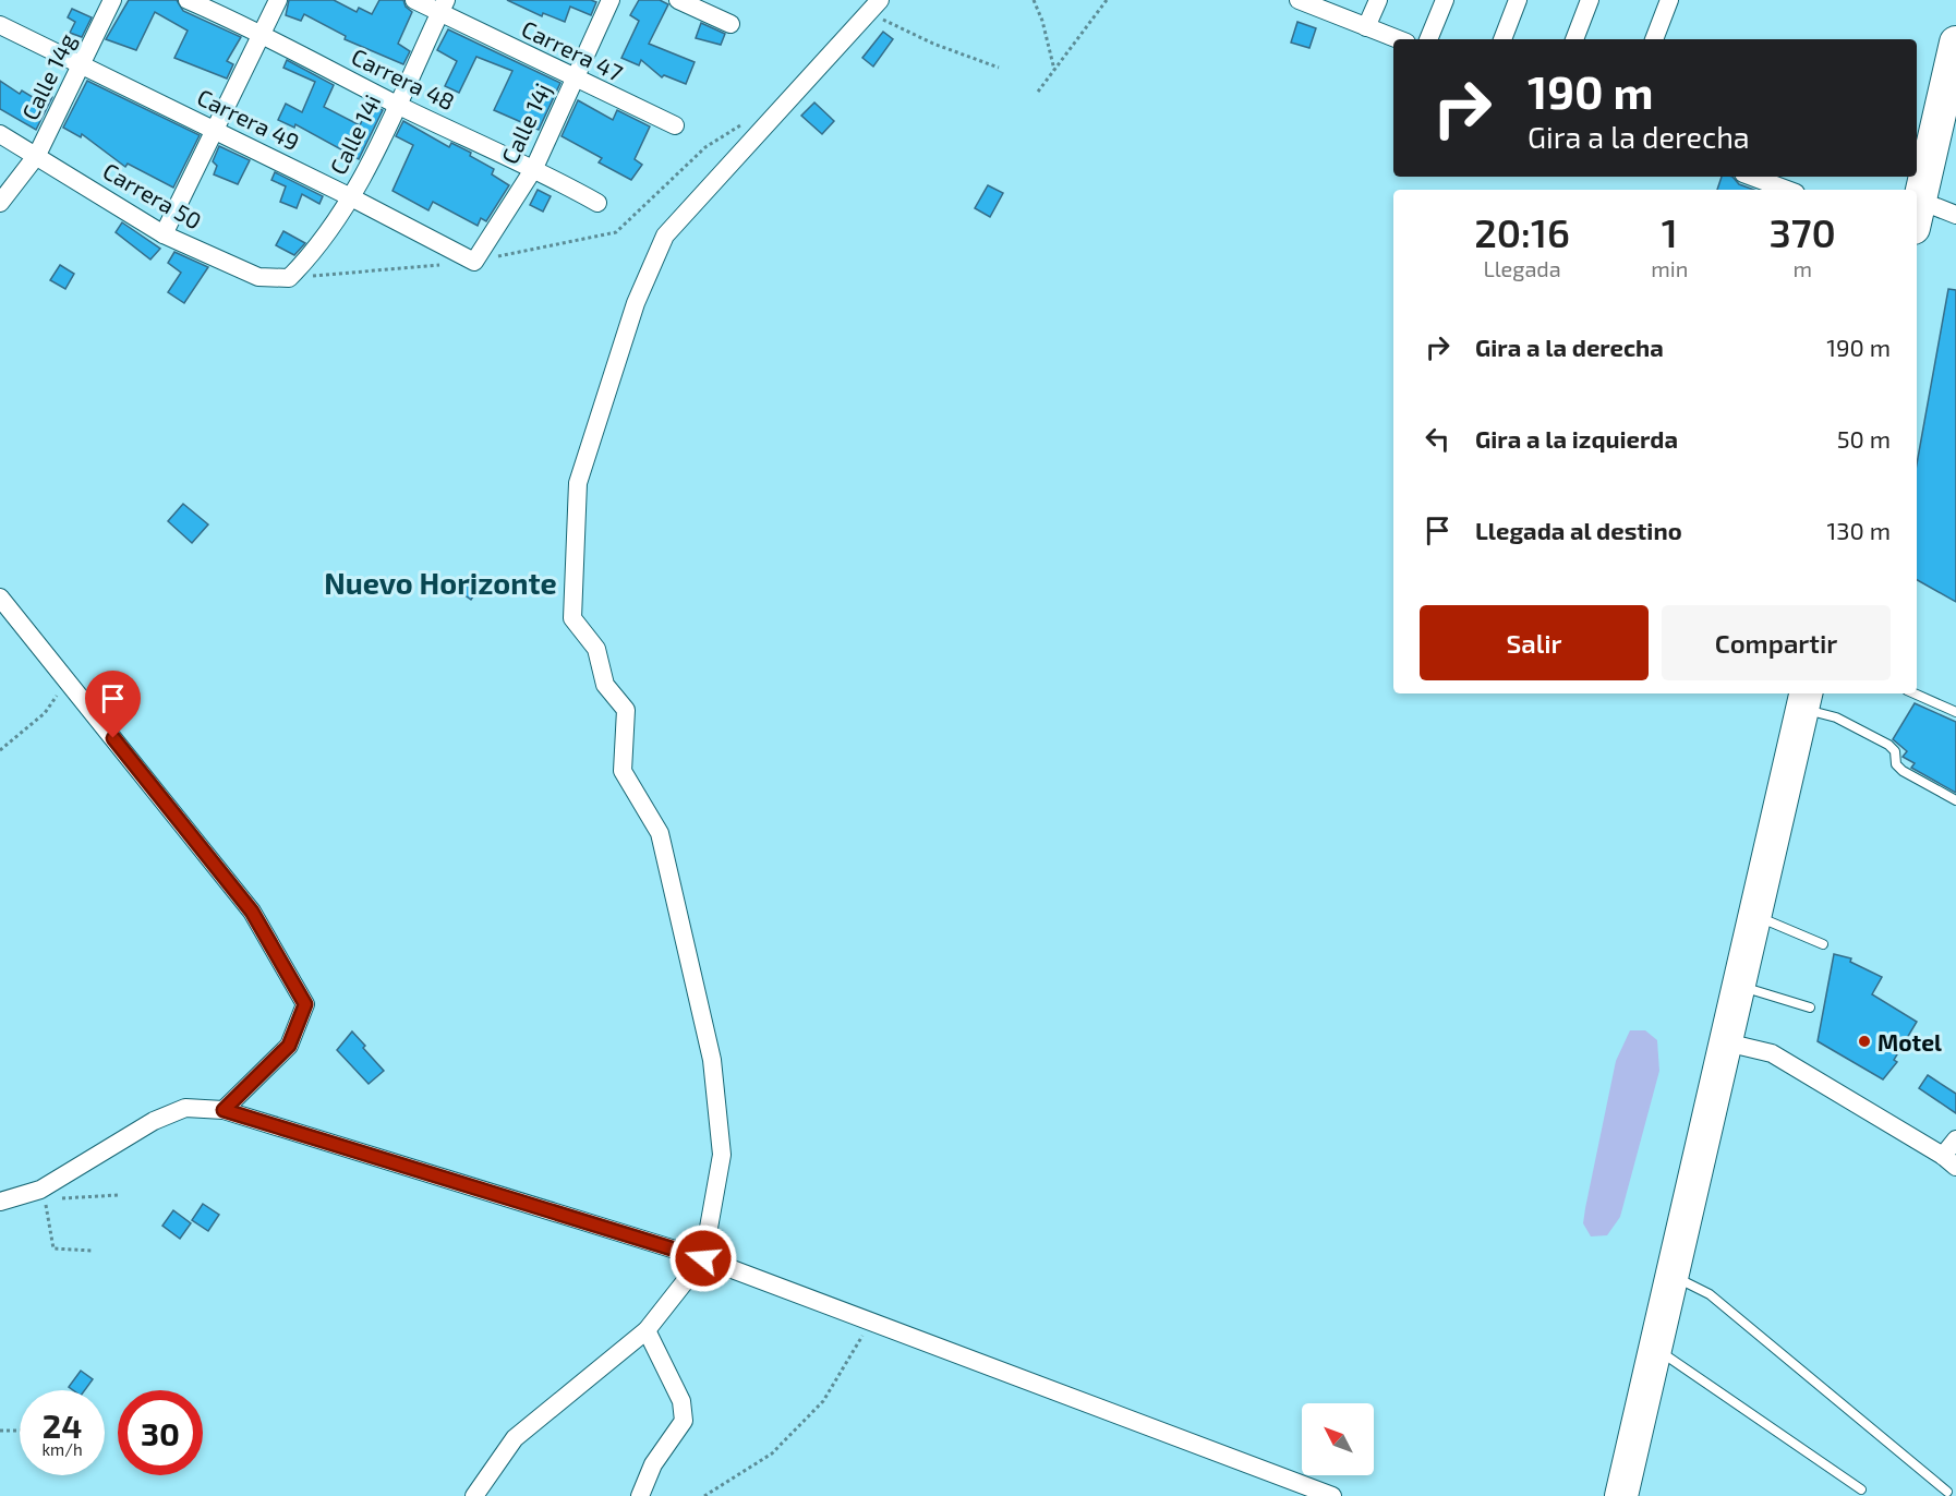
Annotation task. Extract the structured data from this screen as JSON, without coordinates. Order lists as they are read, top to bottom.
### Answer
{
  "streets": {
    "street": [
      "Carrera 47",
      "Calle 14g",
      "Carrera 48",
      "Carrera 49",
      "Calle 14j",
      "Calle 14i",
      "Carrera 50"
    ]
  },
  "crossings": [
    ["Carrera 47", "Calle 14j"],
    ["Carrera 47", "Calle 14i"],
    ["Calle 14g", "Carrera 49"],
    ["Calle 14g", "Carrera 50"],
    ["Carrera 48", "Calle 14j"],
    ["Carrera 48", "Calle 14i"],
    ["Carrera 49", "Calle 14j"],
    ["Carrera 49", "Calle 14i"],
    ["Calle 14i", "Carrera 50"]
  ],
  "districts": ["Nuevo Horizonte"],
  "places": ["Motel"],
  "north": "top left",
  "page": {
    "turn": ["190 m", "Gira a la derecha"],
    "eta": [
      "20:16",
      "Llegada",
      "1",
      "min",
      "370",
      "m"
    ],
    "list": [
      {
        "name": "Gira a la derecha",
        "value": "190 m"
      },
      {
        "name": "Gira a la izquierda",
        "value": "50 m"
      },
      {
        "name": "Llegada al destino",
        "value": "130 m"
      }
    ],
    "buttons": ["Salir", "Compartir"],
    "speed": "24 km/h",
    "limit": "30"
  }
}
